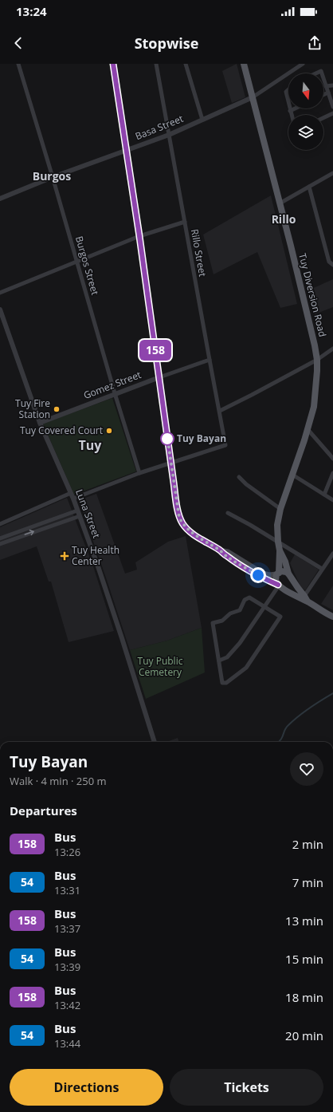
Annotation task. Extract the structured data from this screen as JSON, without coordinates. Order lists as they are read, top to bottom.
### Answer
{
  "streets": {
    "main road": ["Tuy Diversion Road"],
    "street": [
      "Basa Street",
      "Rillo Street",
      "Burgos Street",
      "Gomez Street",
      "Luna Street"
    ]
  },
  "crossings": [
    ["Basa Street", "Rillo Street"],
    ["Basa Street", "Burgos Street"],
    ["Basa Street", "Tuy Diversion Road"],
    ["Rillo Street", "Gomez Street"],
    ["Burgos Street", "Gomez Street"],
    ["Gomez Street", "Luna Street"]
  ],
  "districts": ["Burgos", "Rillo", "Tuy"],
  "parks": ["Tuy Public Cemetery"],
  "places": {
    "other": ["Tuy Fire Station", "Tuy Covered Court", "Tuy Bayan"],
    "health": ["Tuy Health Center"]
  },
  "lines": ["bus line 158"],
  "north": "bottom",
  "page": {
    "status": "13:24",
    "header": "Stopwise",
    "on_map": "158",
    "heading": [
      ["Tuy Bayan", "Walk · 4 min · 250 m"],
      "Departures"
    ],
    "list": [
      {
        "mark": "158",
        "name": "Bus",
        "note": "13:26",
        "value": "2 min"
      },
      {
        "mark": "54",
        "name": "Bus",
        "note": "13:31",
        "value": "7 min"
      },
      {
        "mark": "158",
        "name": "Bus",
        "note": "13:37",
        "value": "13 min"
      },
      {
        "mark": "54",
        "name": "Bus",
        "note": "13:39",
        "value": "15 min"
      },
      {
        "mark": "158",
        "name": "Bus",
        "note": "13:42",
        "value": "18 min"
      },
      {
        "mark": "54",
        "name": "Bus",
        "note": "13:44",
        "value": "20 min"
      }
    ],
    "buttons": ["Directions", "Tickets"]
  }
}
